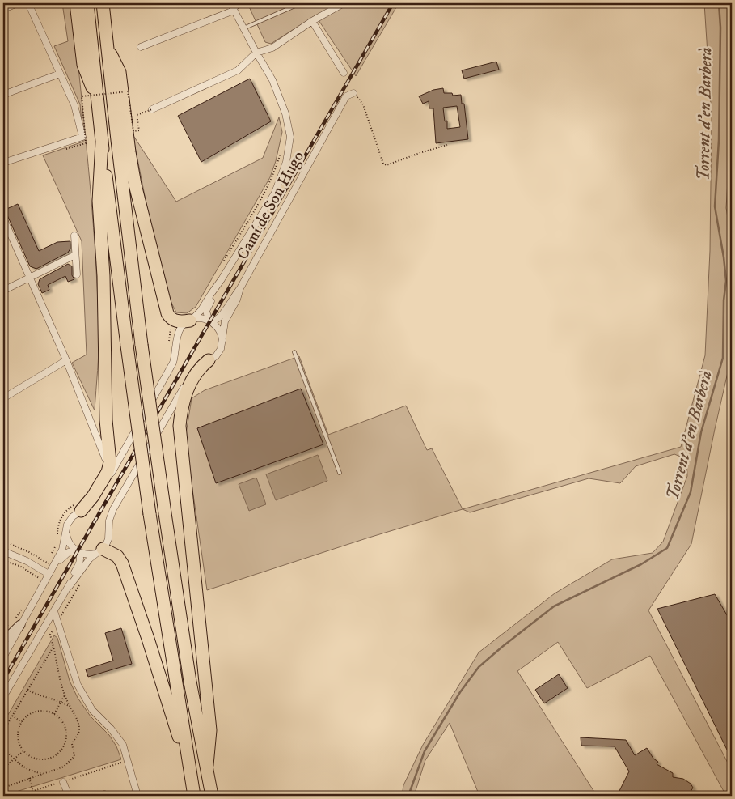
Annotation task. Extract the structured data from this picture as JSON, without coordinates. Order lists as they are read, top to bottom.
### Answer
{
  "streets": {
    "street": ["Camí de Son Hugo"]
  },
  "water": ["Torrent d'en Barberà"]
}
